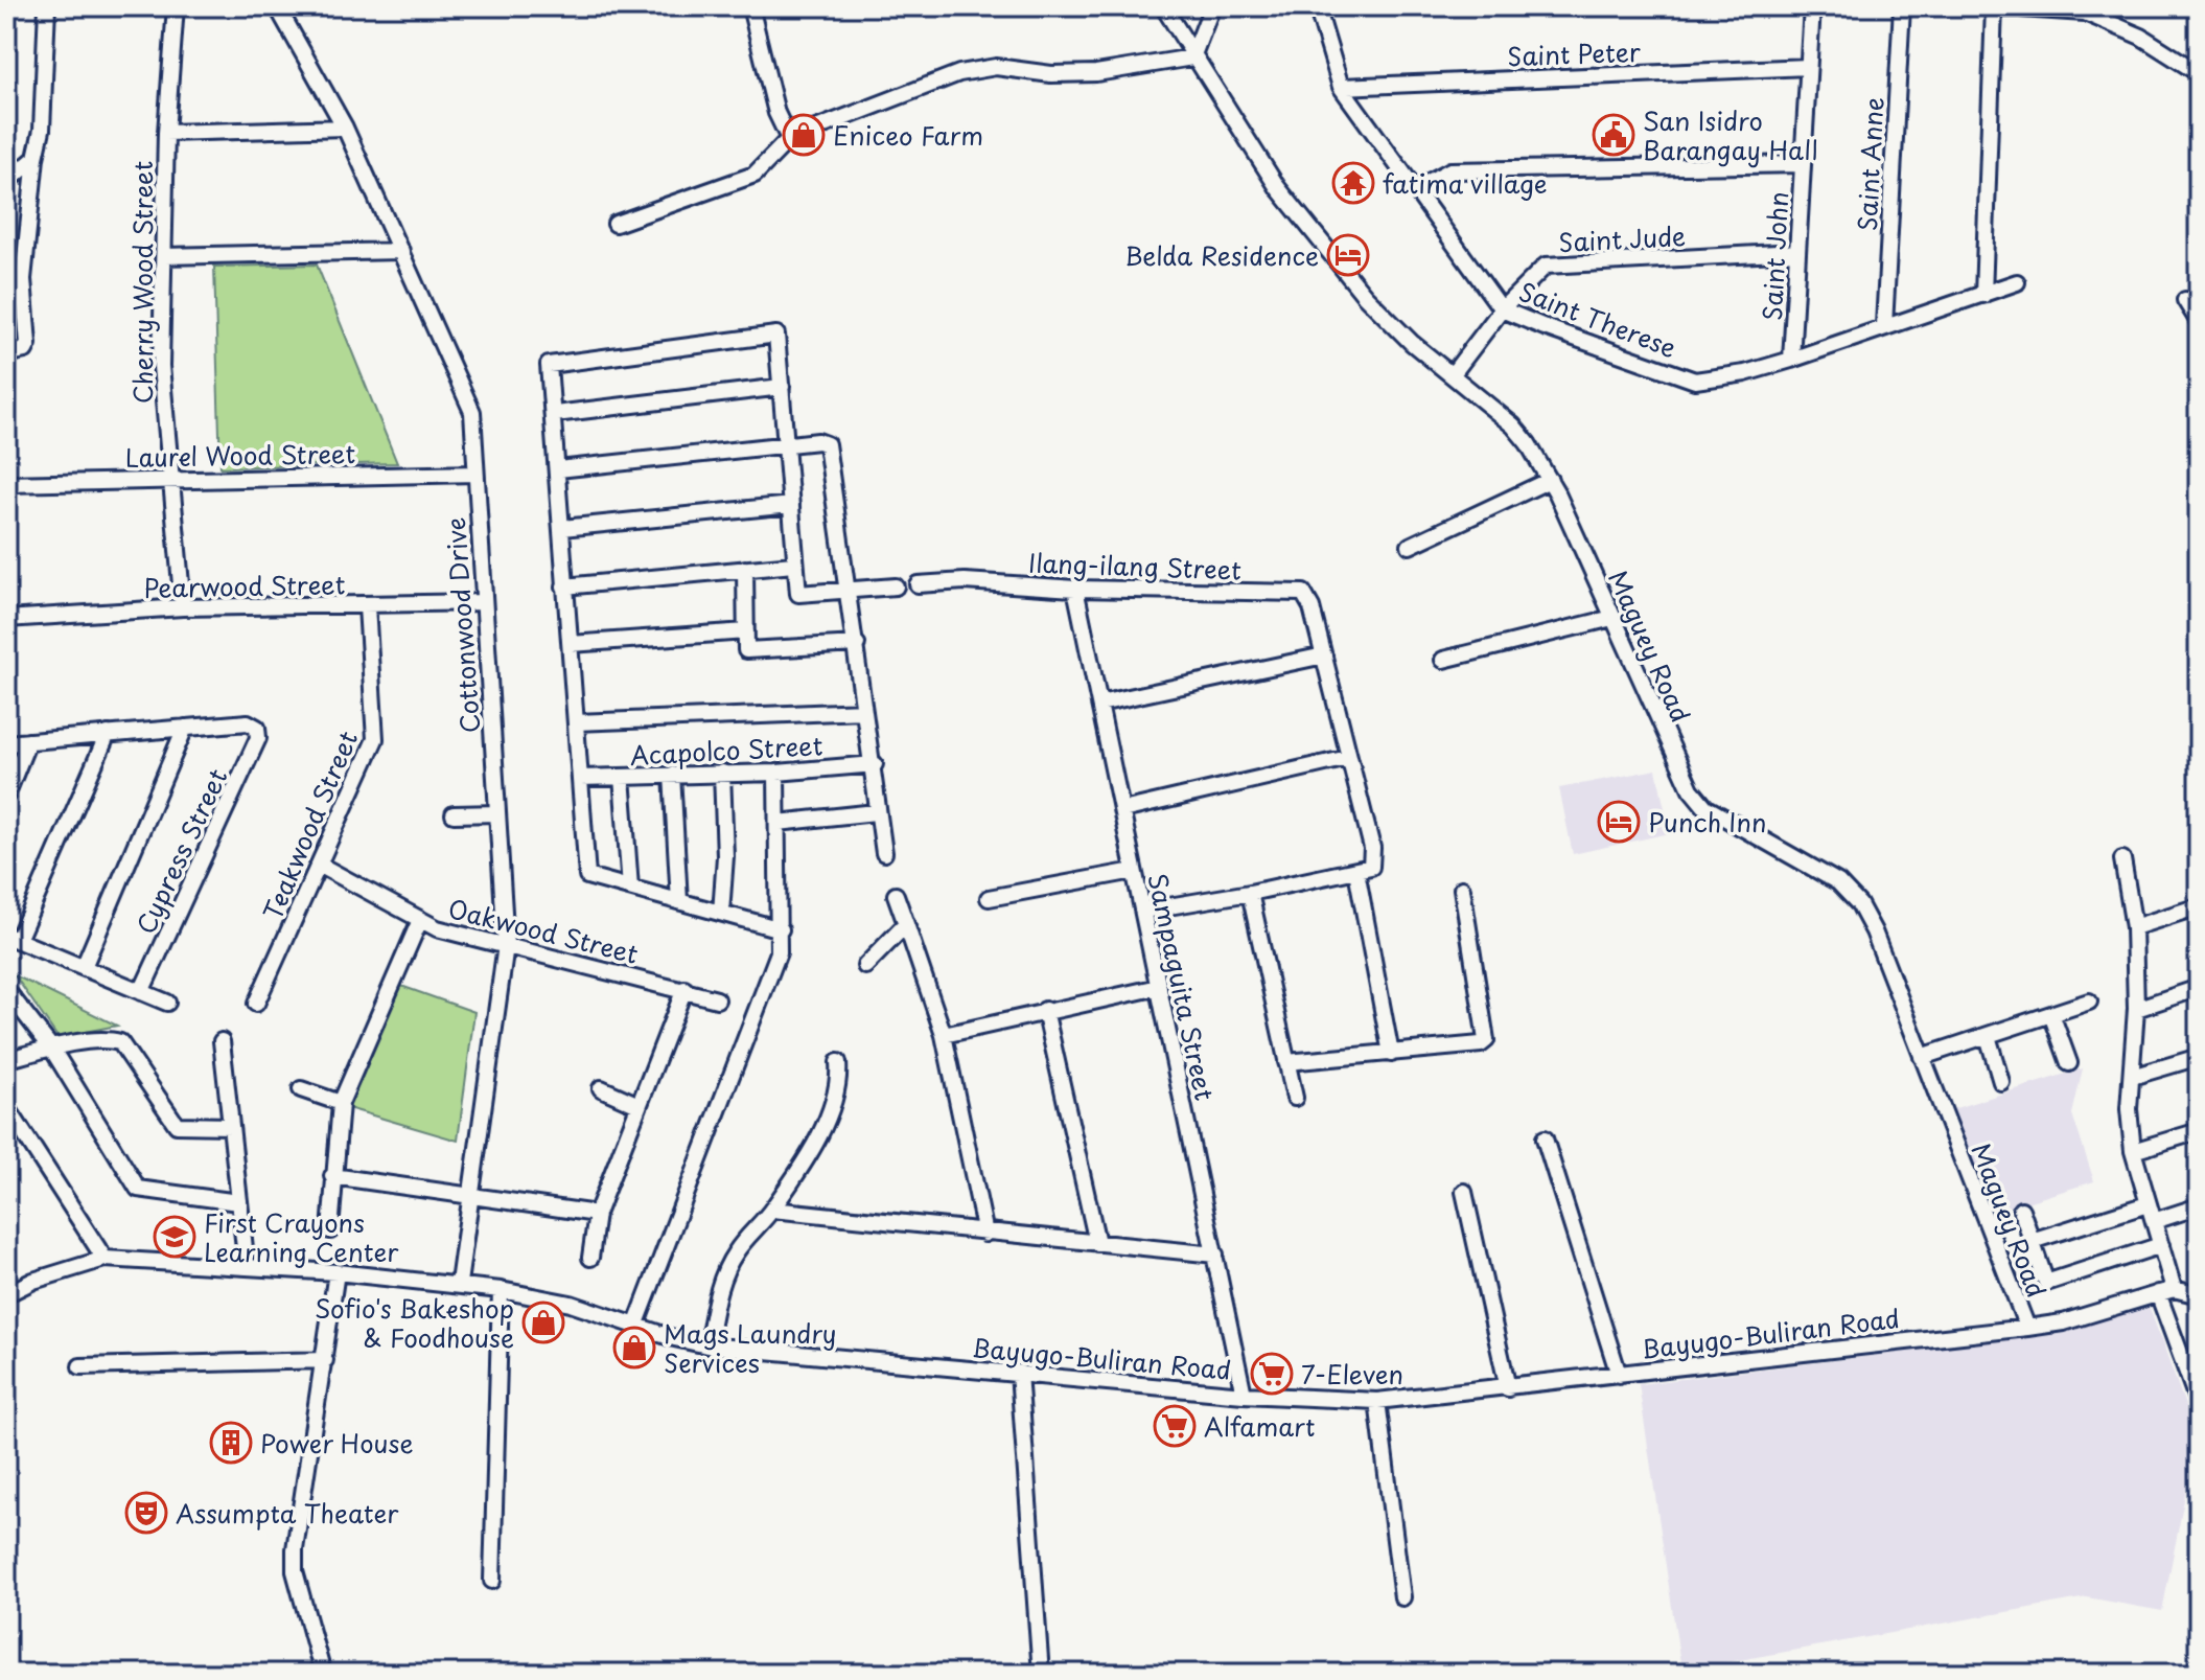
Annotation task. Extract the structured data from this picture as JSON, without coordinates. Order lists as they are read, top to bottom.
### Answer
{
  "streets": {
    "street": [
      "Saint Peter",
      "Saint Anne",
      "Saint Jude",
      "Saint John",
      "Cherry Wood Street",
      "Saint Therese",
      "Laurel Wood Street",
      "Ilang-ilang Street",
      "Pearwood Street",
      "Cottonwood Drive",
      "Maguey Road",
      "Acapolco Street",
      "Teakwood Street",
      "Cypress Street",
      "Oakwood Street",
      "Sampaguita Street",
      "Bayugo-Buliran Road"
    ]
  },
  "crossings": [
    ["Saint Peter", "Saint John"],
    ["Saint Peter", "Saint Therese"],
    ["Saint Anne", "Saint Therese"],
    ["Saint Jude", "Saint John"],
    ["Saint Jude", "Saint Therese"],
    ["Saint Jude", "Maguey Road"],
    ["Saint John", "Saint Therese"],
    ["Cherry Wood Street", "Laurel Wood Street"],
    ["Cherry Wood Street", "Pearwood Street"],
    ["Laurel Wood Street", "Cottonwood Drive"],
    ["Ilang-ilang Street", "Sampaguita Street"],
    ["Pearwood Street", "Cottonwood Drive"],
    ["Pearwood Street", "Teakwood Street"],
    ["Cottonwood Drive", "Oakwood Street"],
    ["Cottonwood Drive", "Bayugo-Buliran Road"],
    ["Maguey Road", "Bayugo-Buliran Road"],
    ["Teakwood Street", "Oakwood Street"],
    ["Sampaguita Street", "Bayugo-Buliran Road"]
  ],
  "places": {
    "shop": ["Eniceo Farm", "Sofio's Bakeshop & Foodhouse", "Mags Laundry Services"],
    "public building": ["San Isidro Barangay Hall"],
    "temple": ["fatima village"],
    "hotel": ["Belda Residence", "Punch Inn"],
    "school or university": ["First Crayons Learning Center"],
    "supermarket": ["7-Eleven", "Alfamart"],
    "building": ["Power House"],
    "theatre": ["Assumpta Theater"]
  }
}
